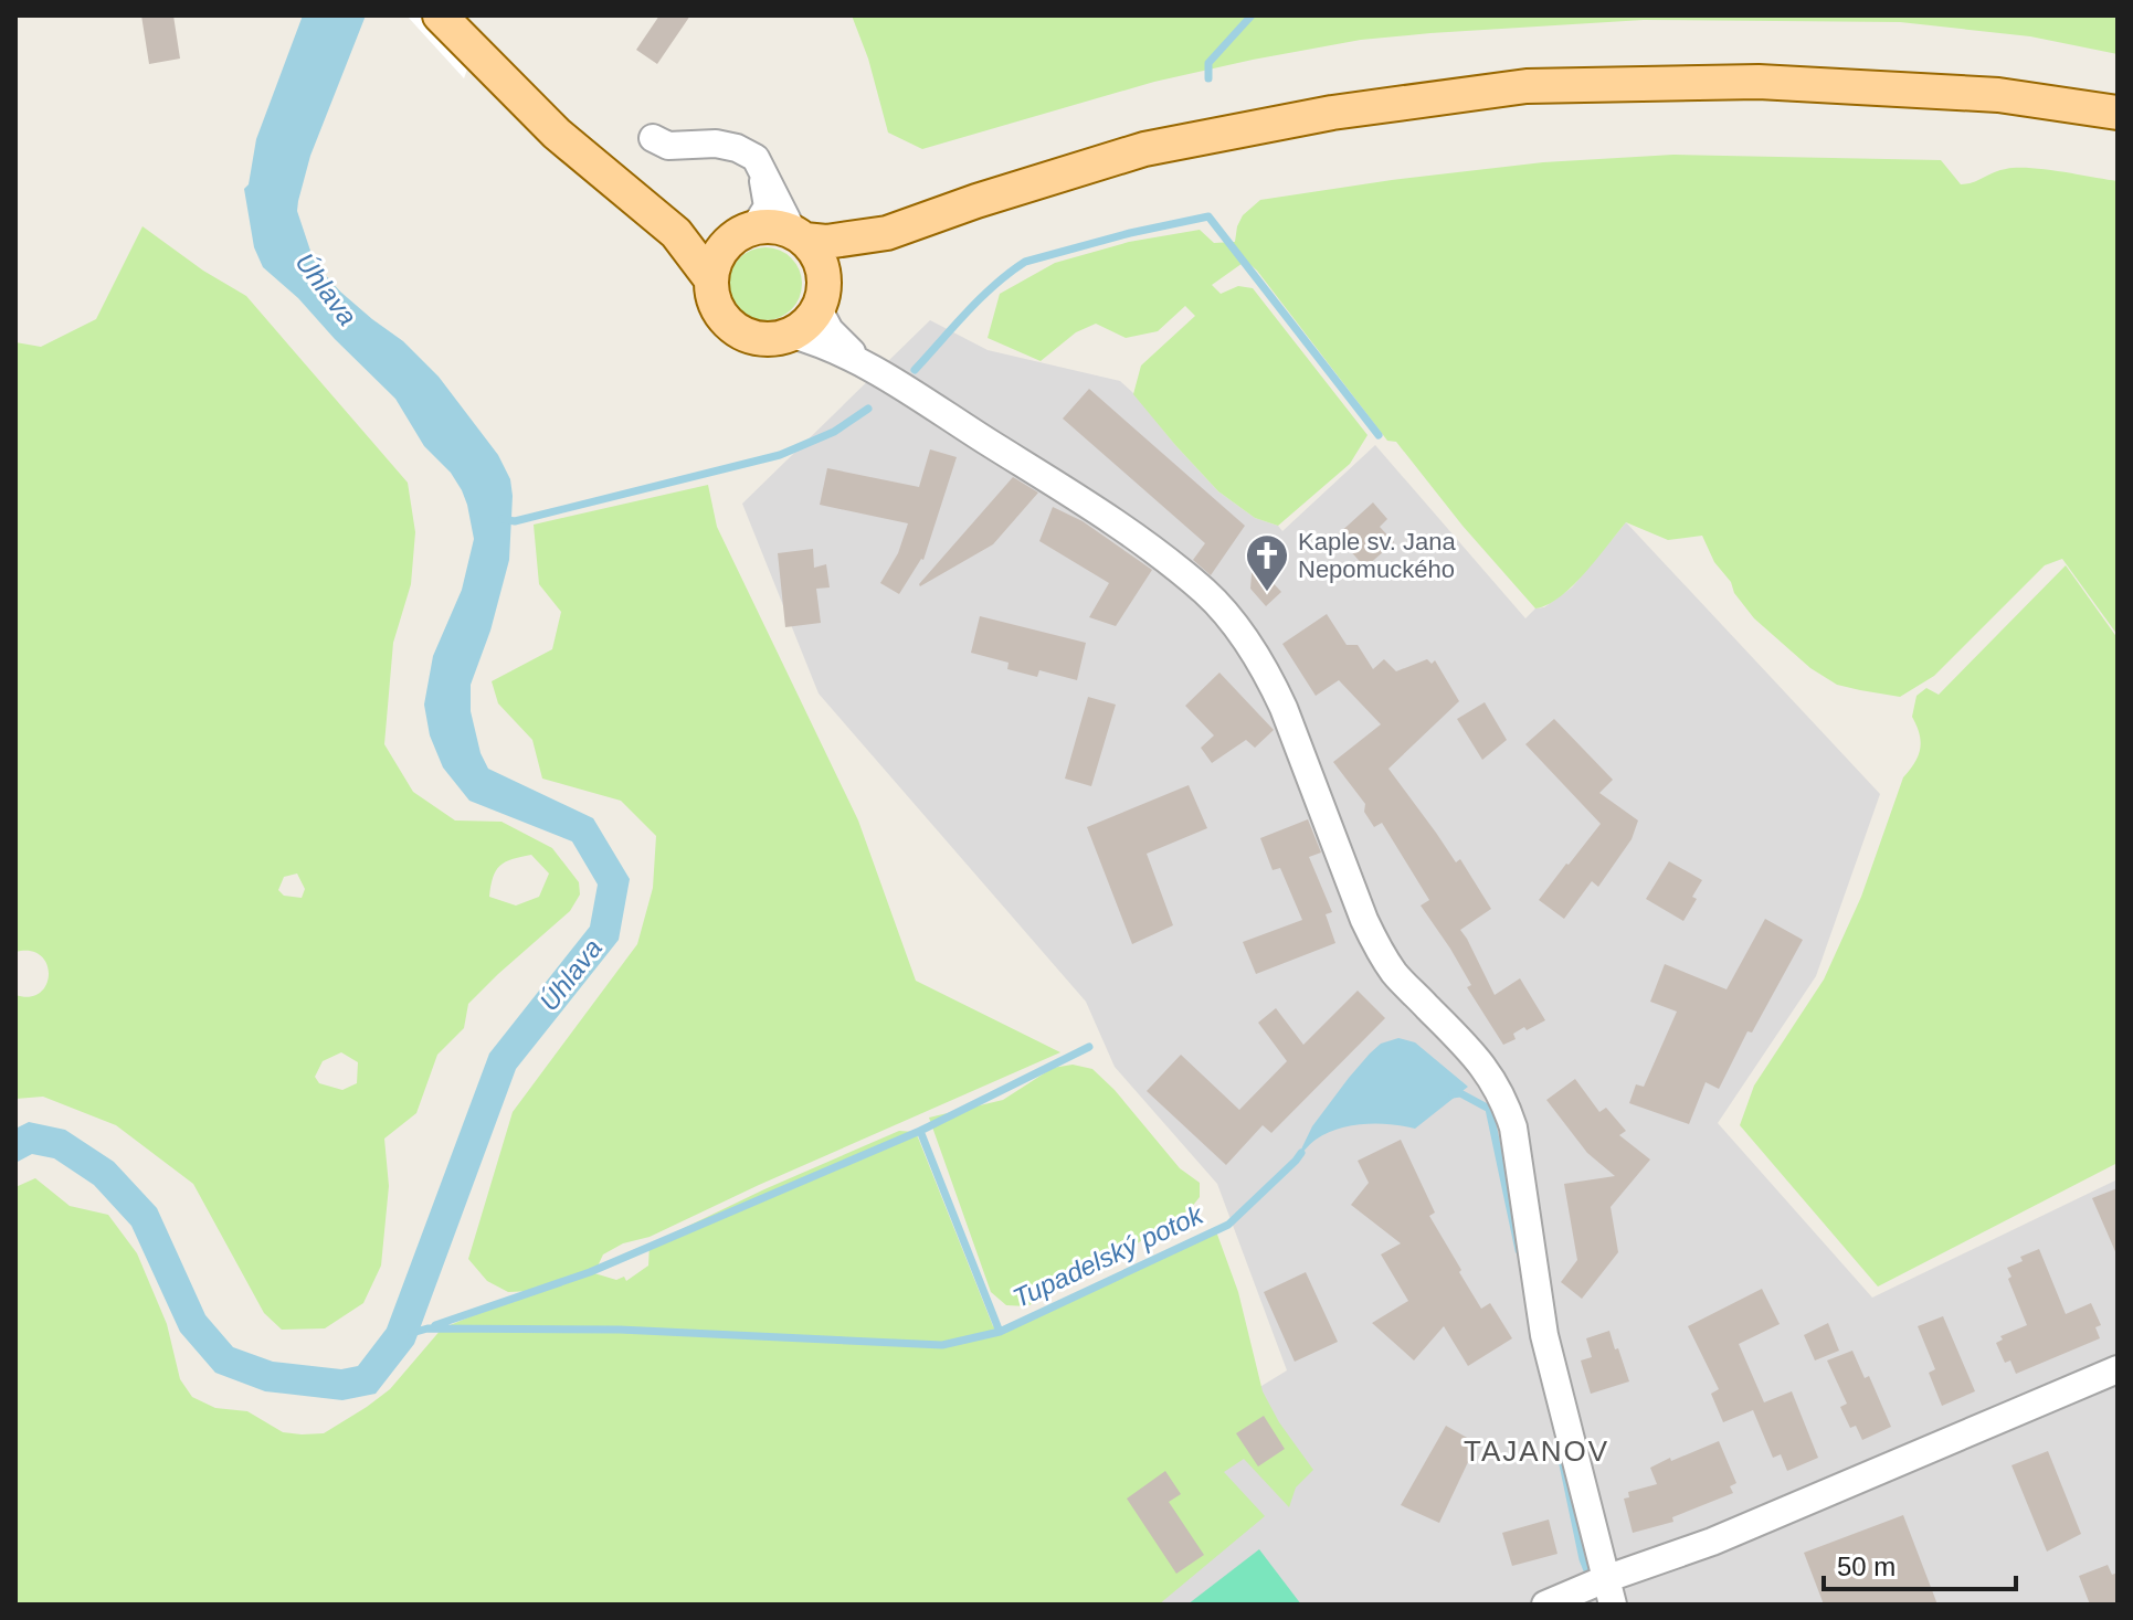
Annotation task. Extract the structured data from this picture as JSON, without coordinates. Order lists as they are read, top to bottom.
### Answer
{
  "districts": ["TAJANOV"],
  "water": ["Úhlava", "Tupadelský potok"],
  "places": {
    "church": ["Kaple sv. Jana Nepomuckého"]
  },
  "scale_bar": "50 m"
}
